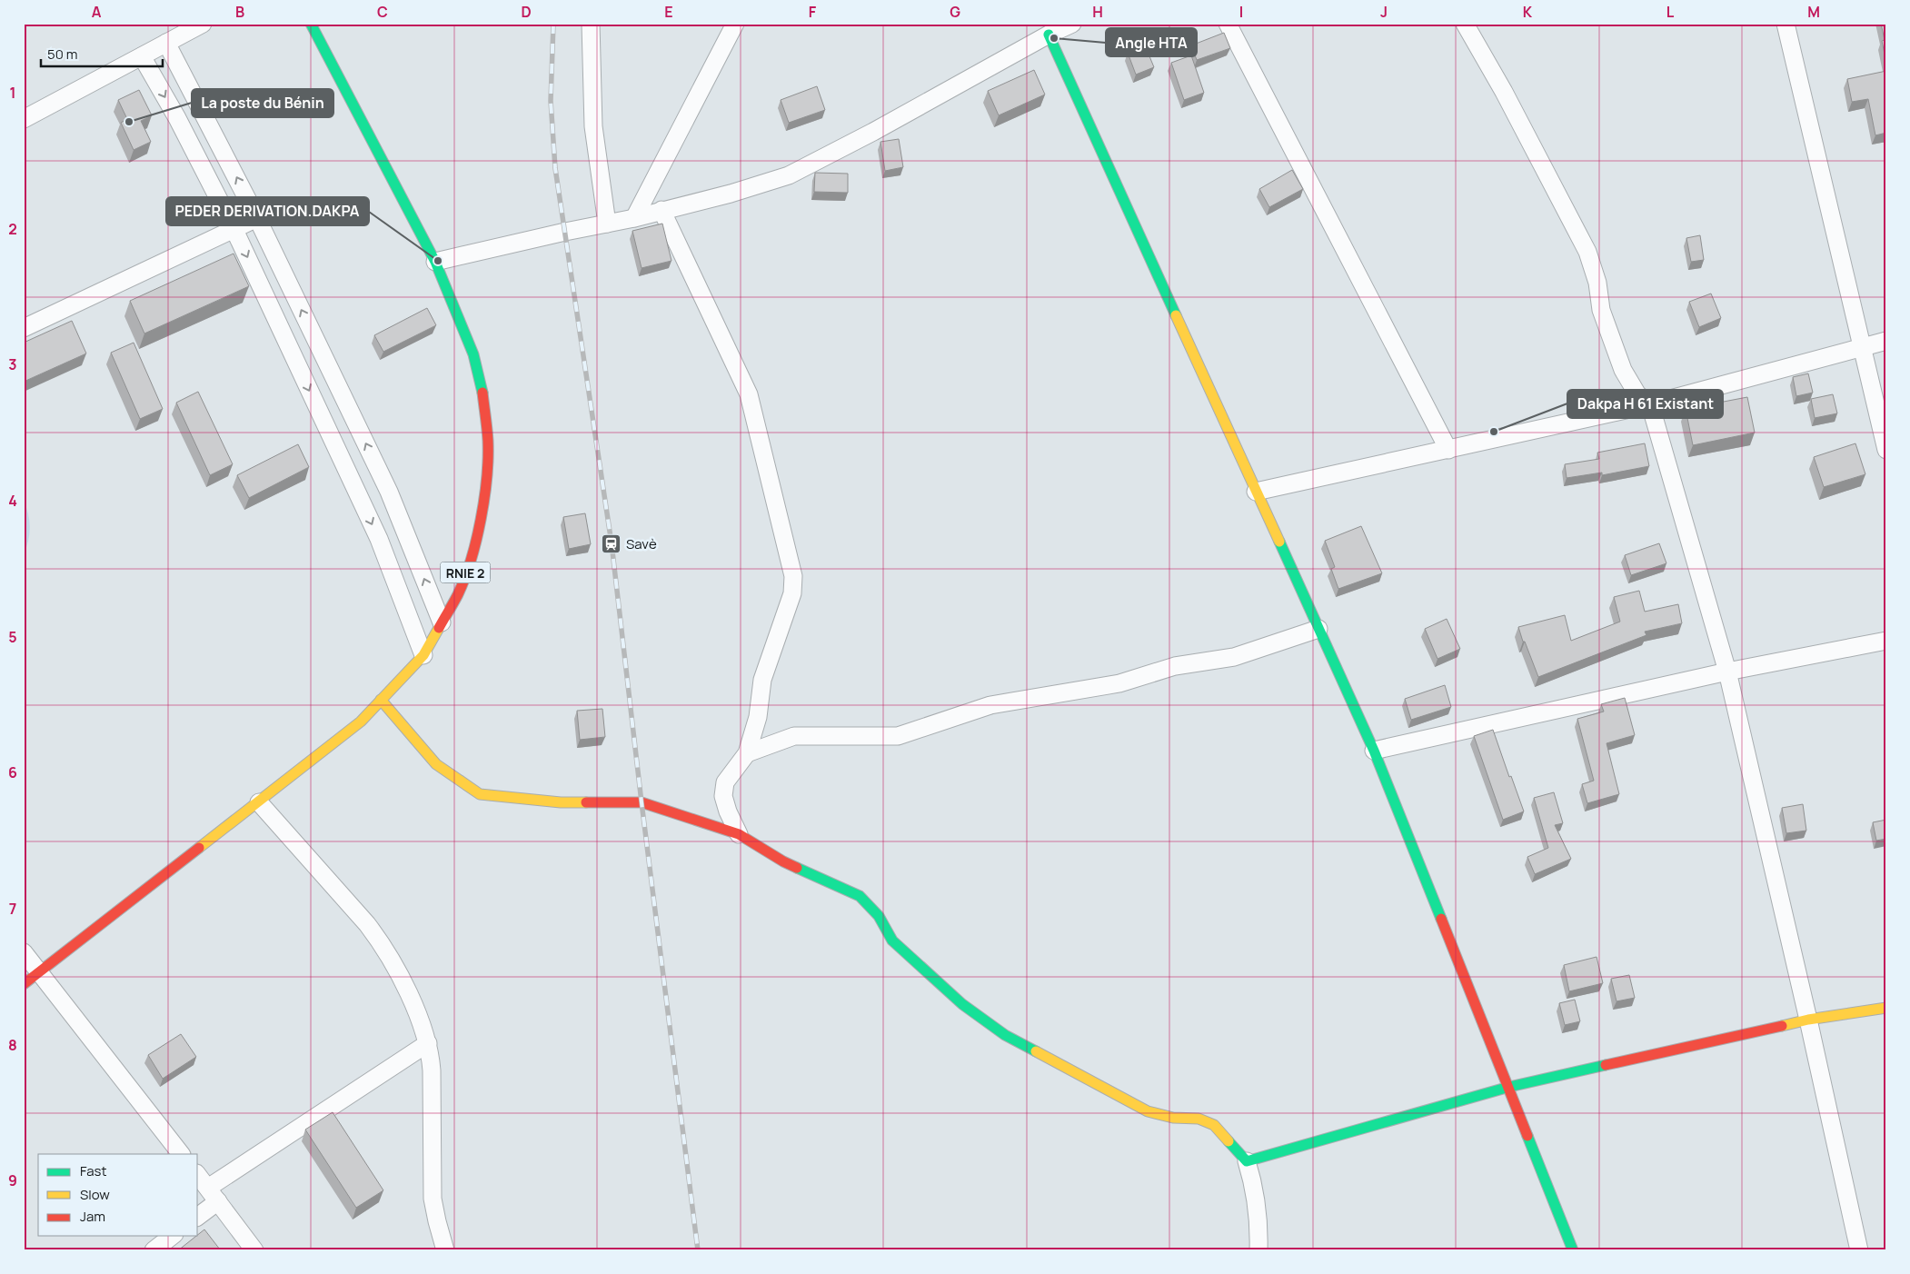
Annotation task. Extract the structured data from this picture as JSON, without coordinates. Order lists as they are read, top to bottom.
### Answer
{
  "streets": {
    "street": ["RNIE 2"]
  },
  "places": {
    "other": [
      "Angle HTA",
      "La poste du Bénin",
      "PEDER DERIVATION.DAKPA",
      "Dakpa H 61 Existant"
    ],
    "station": ["Savè"]
  },
  "legend": ["Fast", "Slow", "Jam"],
  "scale_bar": "50 m",
  "grid": {
    "columns": [
      "A",
      "B",
      "C",
      "D",
      "E",
      "F",
      "G",
      "H",
      "I",
      "J",
      "K",
      "L",
      "M"
    ],
    "rows": [
      "1",
      "2",
      "3",
      "4",
      "5",
      "6",
      "7",
      "8",
      "9"
    ]
  }
}
